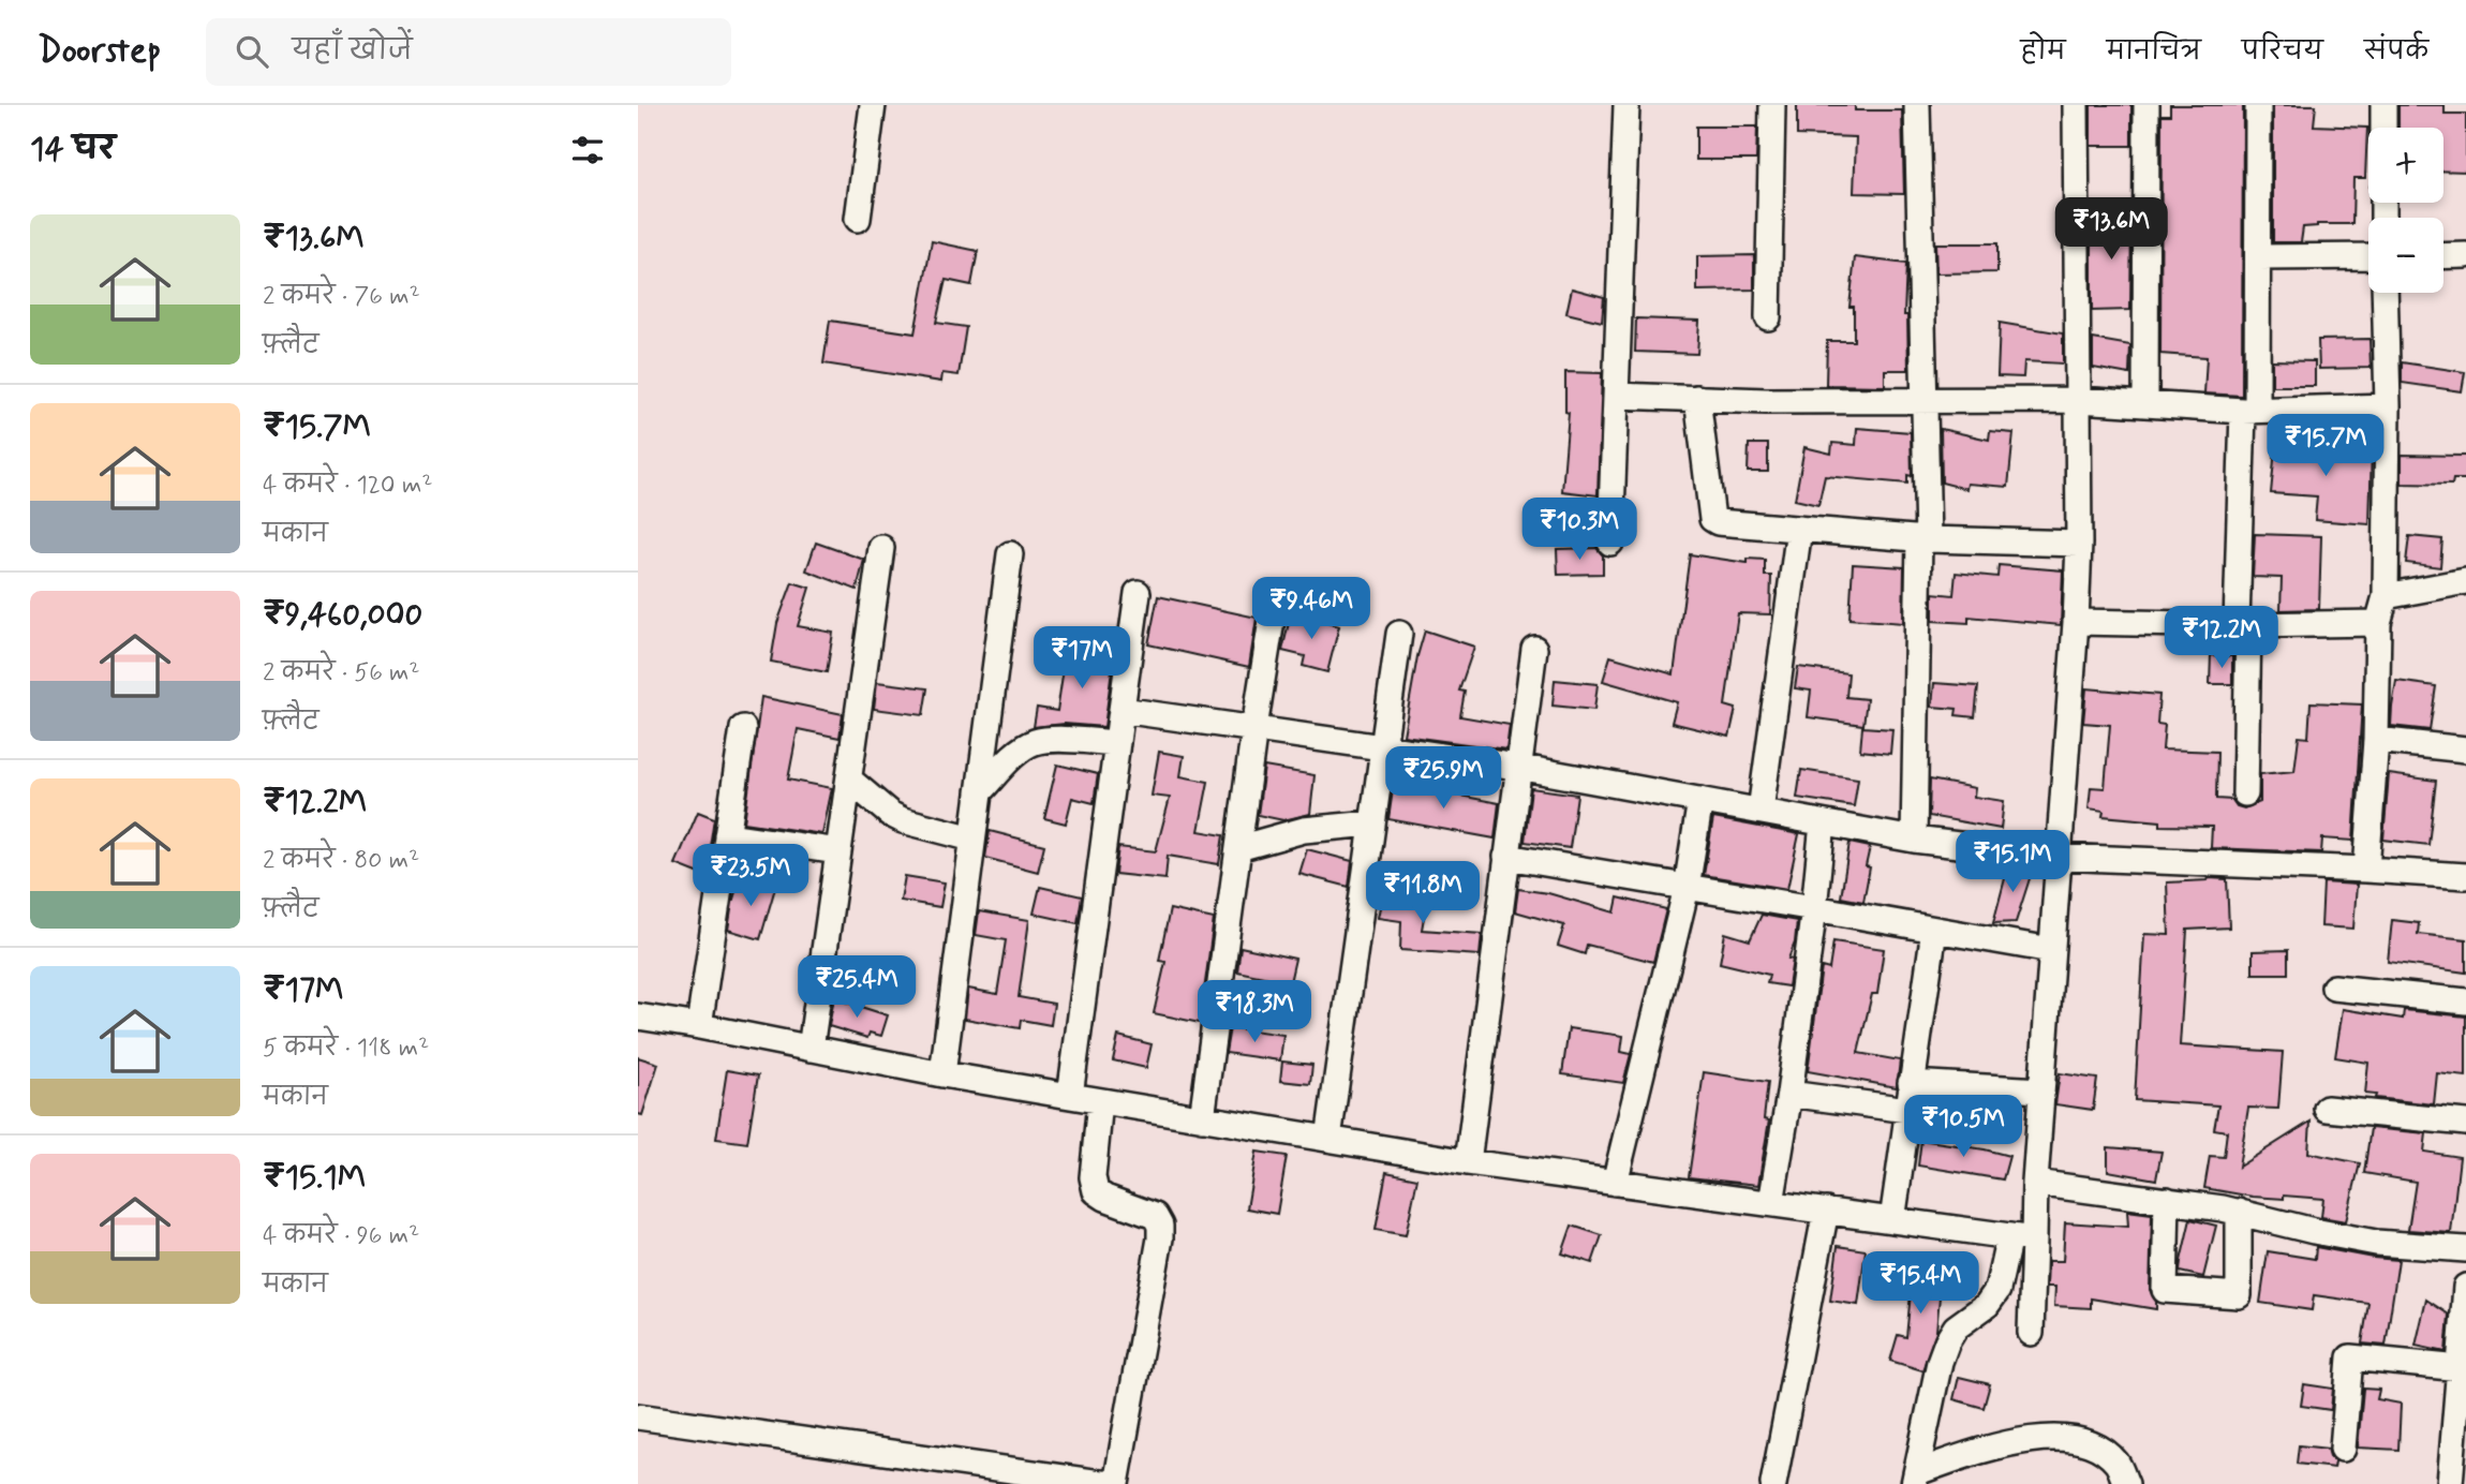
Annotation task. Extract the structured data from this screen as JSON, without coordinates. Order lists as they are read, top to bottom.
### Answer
{
  "page": {
    "header": "Doorstep",
    "search": "यहाँ खोजें",
    "nav": [
      "होम",
      "मानचित्र",
      "परिचय",
      "संपर्क"
    ],
    "heading": "14 घर",
    "map_buttons": ["+", "−"],
    "list": [
      {
        "name": "₹13.6M",
        "note": "2 कमरे · 76 m² · फ़्लैट"
      },
      {
        "name": "₹15.7M",
        "note": "4 कमरे · 120 m² · मकान"
      },
      {
        "name": "₹9,460,000",
        "note": "2 कमरे · 56 m² · फ़्लैट"
      },
      {
        "name": "₹12.2M",
        "note": "2 कमरे · 80 m² · फ़्लैट"
      },
      {
        "name": "₹17M",
        "note": "5 कमरे · 118 m² · मकान"
      },
      {
        "name": "₹15.1M",
        "note": "4 कमरे · 96 m² · मकान"
      }
    ],
    "price": [
      "₹13.6M",
      "₹15.7M",
      "₹10.3M",
      "₹9.46M",
      "₹12.2M",
      "₹17M",
      "₹25.9M",
      "₹15.1M",
      "₹23.5M",
      "₹11.8M",
      "₹25.4M",
      "₹18.3M",
      "₹10.5M",
      "₹15.4M"
    ]
  }
}
